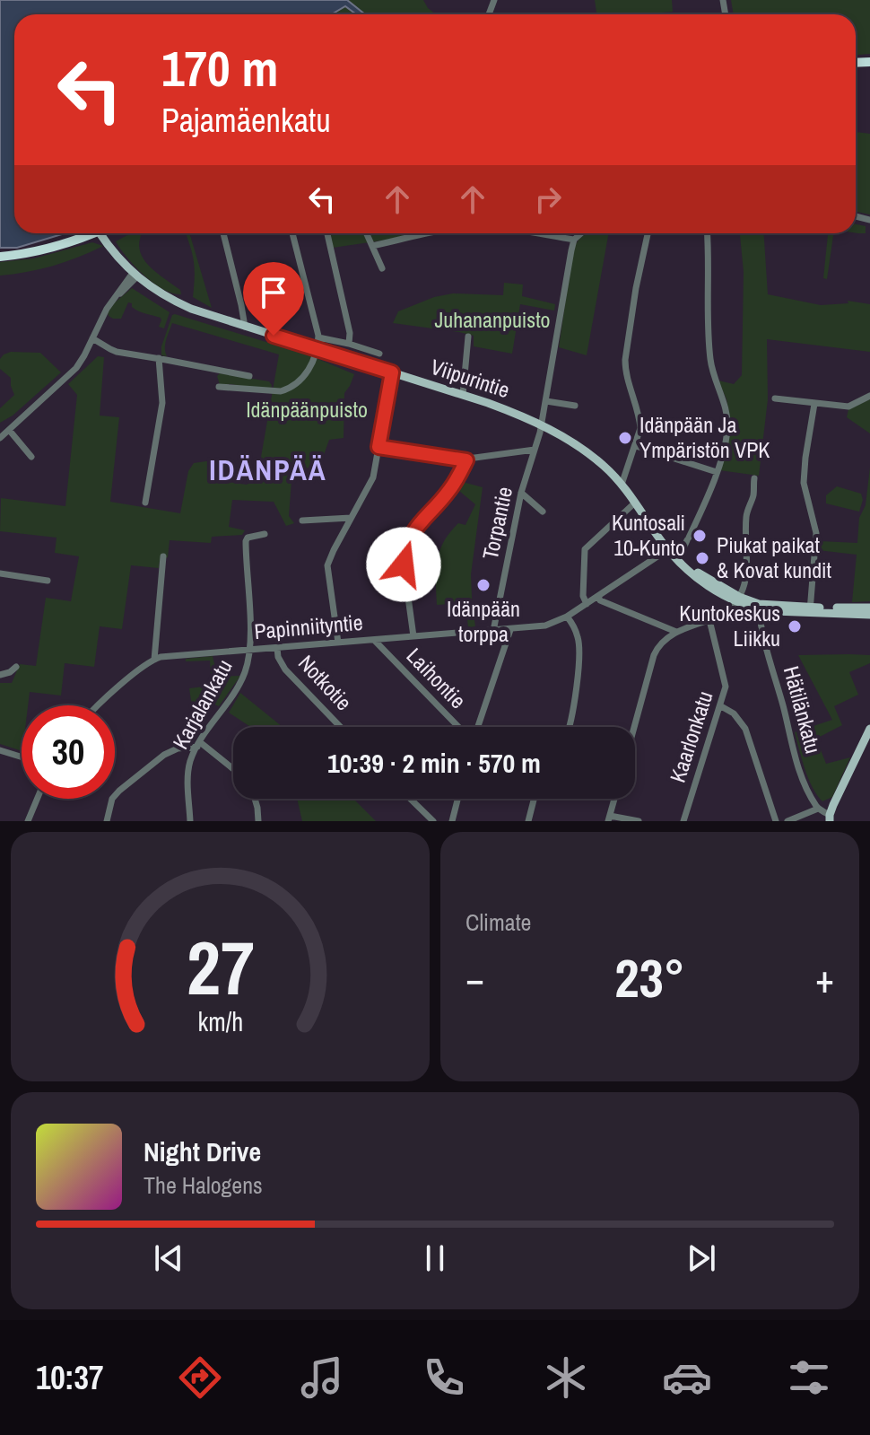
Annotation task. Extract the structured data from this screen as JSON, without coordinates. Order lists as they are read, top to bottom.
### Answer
{
  "streets": {
    "main road": ["Viipurintie"],
    "street": [
      "Torpantie",
      "Papinniityntie",
      "Laihontie",
      "Notkotie",
      "Karjalankatu",
      "Hätilänkatu",
      "Kaarlonkatu"
    ]
  },
  "crossings": [
    ["Viipurintie", "Torpantie"],
    ["Viipurintie", "Papinniityntie"],
    ["Viipurintie", "Hätilänkatu"],
    ["Torpantie", "Papinniityntie"],
    ["Papinniityntie", "Laihontie"],
    ["Papinniityntie", "Notkotie"],
    ["Papinniityntie", "Karjalankatu"]
  ],
  "districts": ["IDÄNPÄÄ"],
  "parks": ["Juhananpuisto", "Idänpäänpuisto"],
  "places": [
    "Idänpään Ja Ympäristön VPK",
    "Kuntosali 10-Kunto",
    "Piukat paikat & Kovat kundit",
    "Idänpään torppa",
    "Kuntokeskus Liikku"
  ],
  "page": {
    "turn": ["170 m", "Pajamäenkatu"],
    "limit": "30",
    "trip": "10:39 · 2 min · 570 m",
    "tile": "Climate",
    "heat": ["−", "23°", "+"],
    "song": ["Night Drive", "The Halogens"],
    "tabs": "10:37",
    "gauge": ["27", "km/h"]
  }
}
